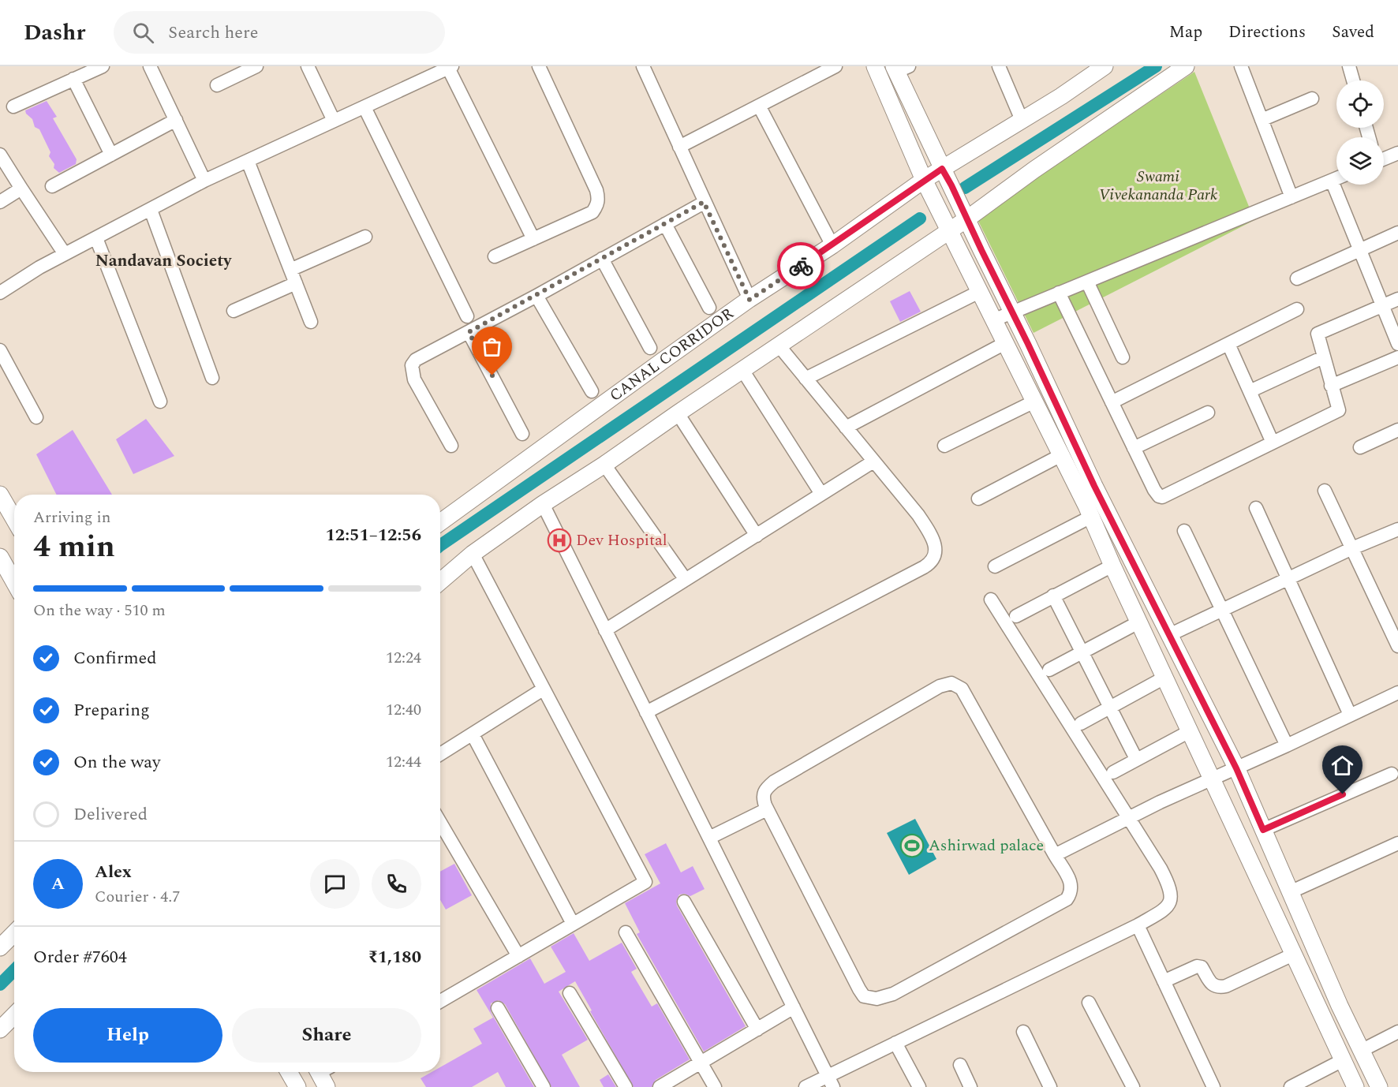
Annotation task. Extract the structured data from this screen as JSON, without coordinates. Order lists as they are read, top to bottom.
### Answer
{
  "streets": {
    "street": ["CANAL CORRIDOR"]
  },
  "districts": ["Nandavan Society"],
  "parks": ["Swami Vivekananda Park"],
  "places": {
    "hospital": ["Dev Hospital"],
    "sports": ["Ashirwad palace"]
  },
  "page": {
    "header": "Dashr",
    "search": "Search here",
    "nav": ["Map", "Directions", "Saved"],
    "heading": ["4 min", "Arriving in", "12:51–12:56"],
    "panel": [
      "Alex",
      "Courier · 4.7",
      "Order #7604",
      "₹1,180"
    ],
    "bar": "On the way · 510 m",
    "list": [
      ["Confirmed", "12:24"],
      ["Preparing", "12:40"],
      ["On the way", "12:44"],
      "Delivered"
    ],
    "round": "A",
    "buttons": ["Help", "Share"]
  }
}
